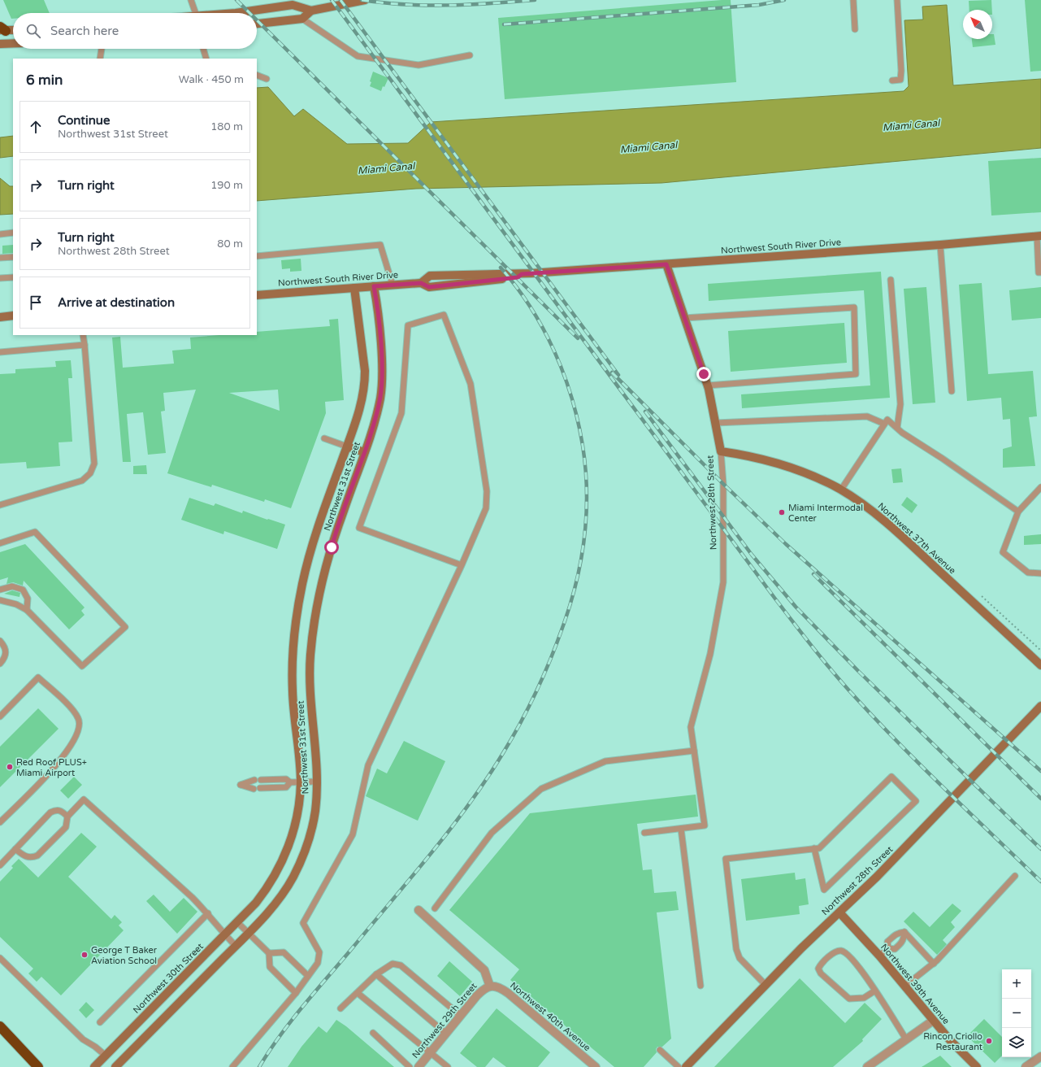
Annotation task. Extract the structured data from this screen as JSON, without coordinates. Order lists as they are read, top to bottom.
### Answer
{
  "streets": {
    "street": [
      "Northwest South River Drive",
      "Northwest 31st Street",
      "Northwest 28th Street",
      "Northwest 37th Avenue",
      "Northwest 30th Street",
      "Northwest 39th Avenue",
      "Northwest 40th Avenue",
      "Northwest 29th Street"
    ]
  },
  "crossings": [
    ["Northwest South River Drive", "Northwest 31st Street"],
    ["Northwest South River Drive", "Northwest 28th Street"],
    ["Northwest 31st Street", "Northwest 30th Street"],
    ["Northwest 28th Street", "Northwest 37th Avenue"],
    ["Northwest 28th Street", "Northwest 39th Avenue"],
    ["Northwest 40th Avenue", "Northwest 29th Street"]
  ],
  "water": ["Miami Canal"],
  "places": [
    "Miami Intermodal Center",
    "Red Roof PLUS+ Miami Airport",
    "George T Baker Aviation School",
    "Rincon Criollo Restaurant"
  ],
  "north": "top left",
  "page": {
    "search": "Search here",
    "heading": ["6 min", "Walk · 450 m"],
    "list": [
      ["Continue", "Northwest 31st Street", "180 m"],
      ["Turn right", "190 m"],
      ["Turn right", "Northwest 28th Street", "80 m"],
      "Arrive at destination"
    ],
    "map_buttons": ["+", "−"]
  }
}
